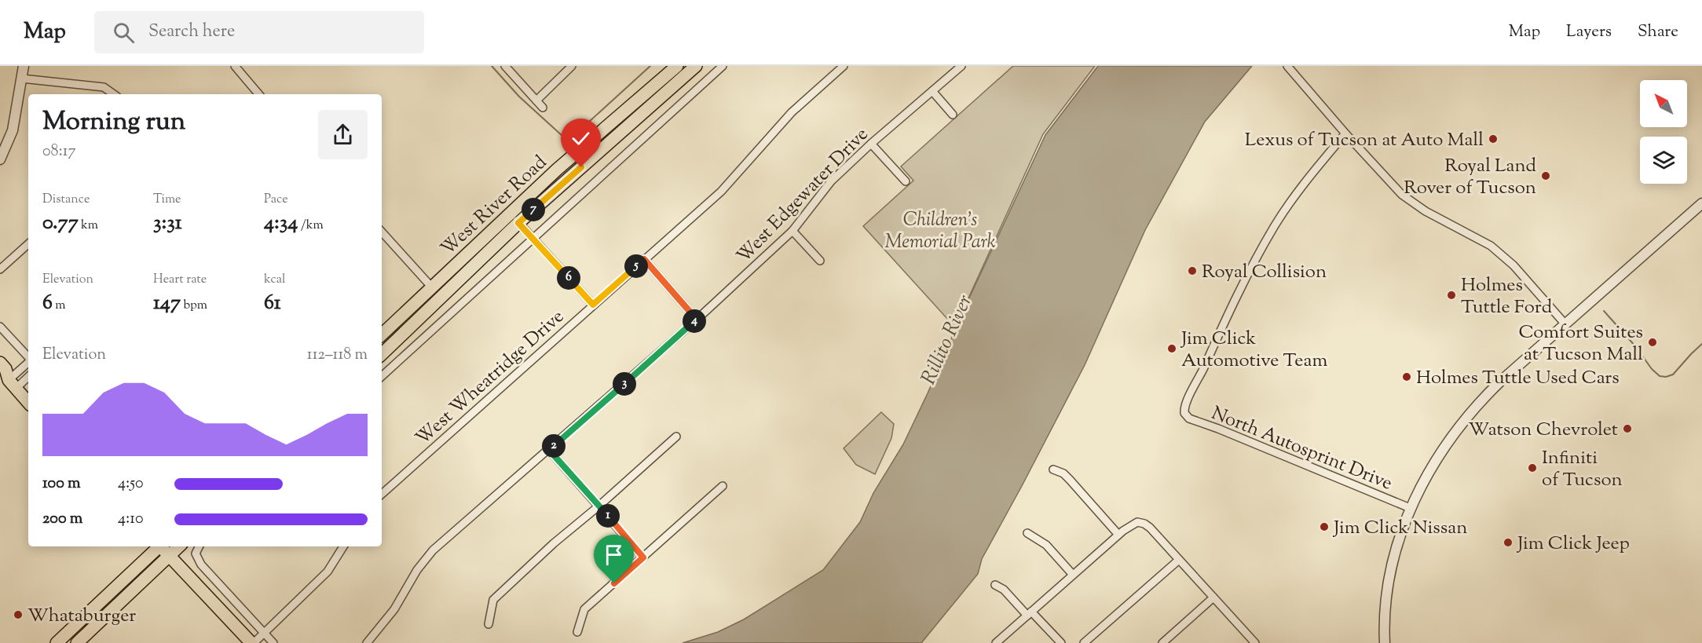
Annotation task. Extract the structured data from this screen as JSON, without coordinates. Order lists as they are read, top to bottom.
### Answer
{
  "streets": {
    "main road": ["West River Road"],
    "street": ["West Edgewater Drive", "West Wheatridge Drive", "North Autosprint Drive"]
  },
  "water": ["Rillito River"],
  "parks": ["Children's Memorial Park"],
  "places": [
    "Lexus of Tucson at Auto Mall",
    "Royal Land Rover of Tucson",
    "Royal Collision",
    "Holmes Tuttle Ford",
    "Comfort Suites at Tucson Mall",
    "Jim Click Automotive Team",
    "Holmes Tuttle Used Cars",
    "Watson Chevrolet",
    "Infiniti of Tucson",
    "Jim Click Nissan",
    "Jim Click Jeep",
    "Whataburger"
  ],
  "north": "top left",
  "page": {
    "header": "Map",
    "search": "Search here",
    "nav": ["Map", "Layers", "Share"],
    "heading": ["Morning run", "08:17"],
    "stats": [
      ["Distance", "0.77 km"],
      ["Time", "3:31"],
      ["Pace", "4:34 /km"],
      ["Elevation", "6 m"],
      ["Heart rate", "147 bpm"],
      ["kcal", "61"]
    ],
    "pins": [
      "7",
      "5",
      "6",
      "4",
      "3",
      "2",
      "1"
    ],
    "chart": ["Elevation", "112–118 m"],
    "list": [
      {
        "name": "100 m",
        "note": "4:50"
      },
      {
        "name": "200 m",
        "note": "4:10"
      }
    ]
  }
}
